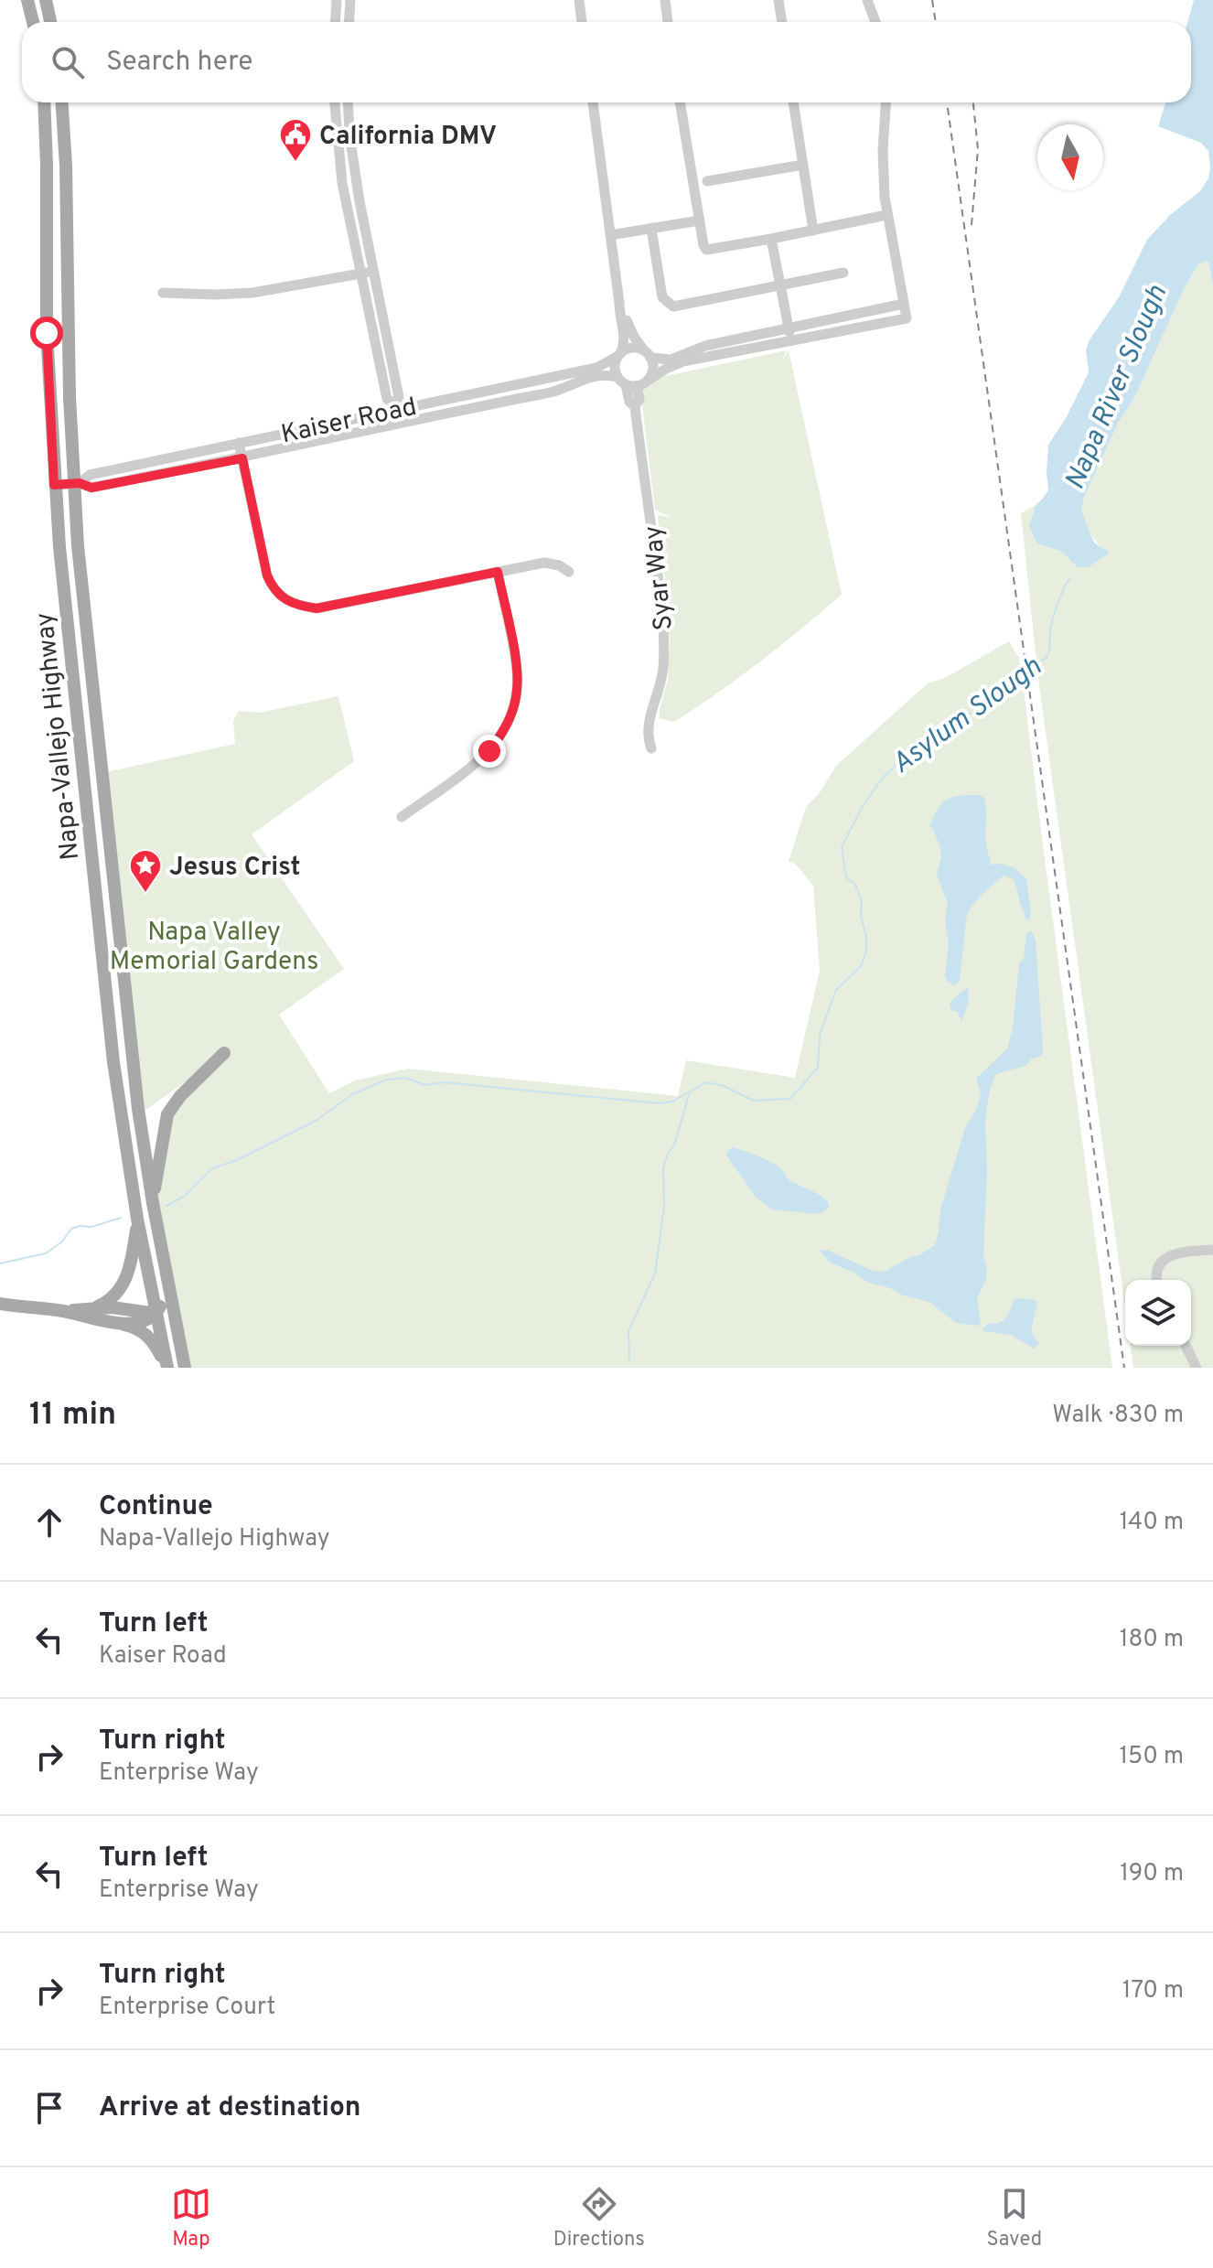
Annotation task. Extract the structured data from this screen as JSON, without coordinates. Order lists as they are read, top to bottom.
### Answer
{
  "streets": {
    "main road": ["Napa-Vallejo Highway"],
    "street": ["Kaiser Road", "Syar Way"]
  },
  "crossings": [
    ["Kaiser Road", "Syar Way"],
    ["Kaiser Road", "Napa-Vallejo Highway"]
  ],
  "water": ["Napa River Slough", "Asylum Slough"],
  "parks": ["Napa Valley Memorial Gardens"],
  "places": {
    "public building": ["California DMV"],
    "place": ["Jesus Crist"]
  },
  "north": "bottom",
  "page": {
    "search": "Search here",
    "heading": ["11 min", "Walk · 830 m"],
    "list": [
      ["Continue", "Napa-Vallejo Highway", "140 m"],
      ["Turn left", "Kaiser Road", "180 m"],
      ["Turn right", "Enterprise Way", "150 m"],
      ["Turn left", "Enterprise Way", "190 m"],
      ["Turn right", "Enterprise Court", "170 m"],
      "Arrive at destination"
    ],
    "nav": ["Map", "Directions", "Saved"]
  }
}
